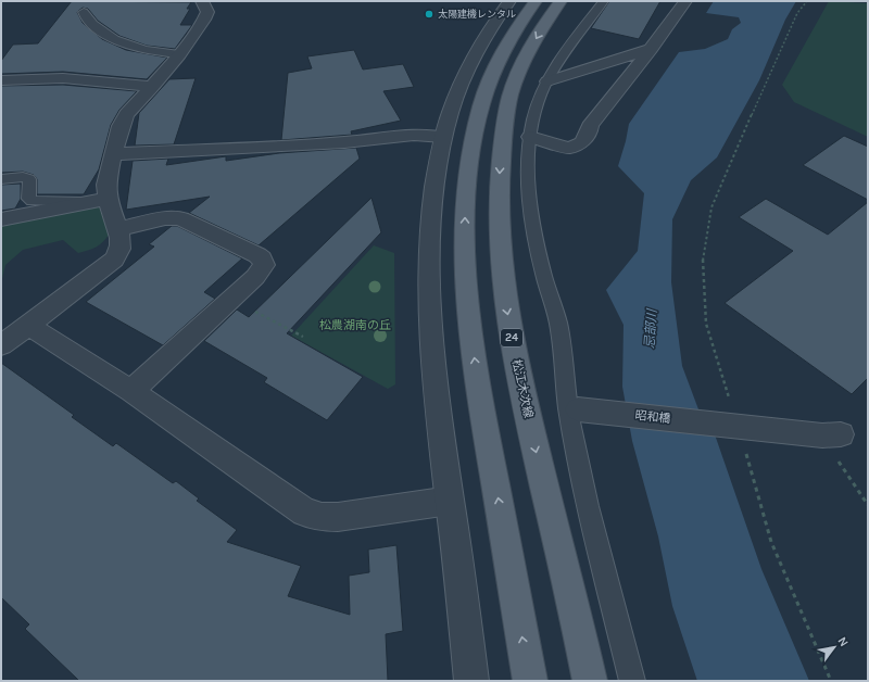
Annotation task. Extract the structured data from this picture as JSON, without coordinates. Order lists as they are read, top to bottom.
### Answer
{
  "streets": {
    "main road": ["24", "松江木次線"],
    "street": ["昭和橋"]
  },
  "water": ["忌部川"],
  "parks": ["松農湖南の丘"],
  "places": ["太陽建機レンタル"],
  "north": "top right"
}
